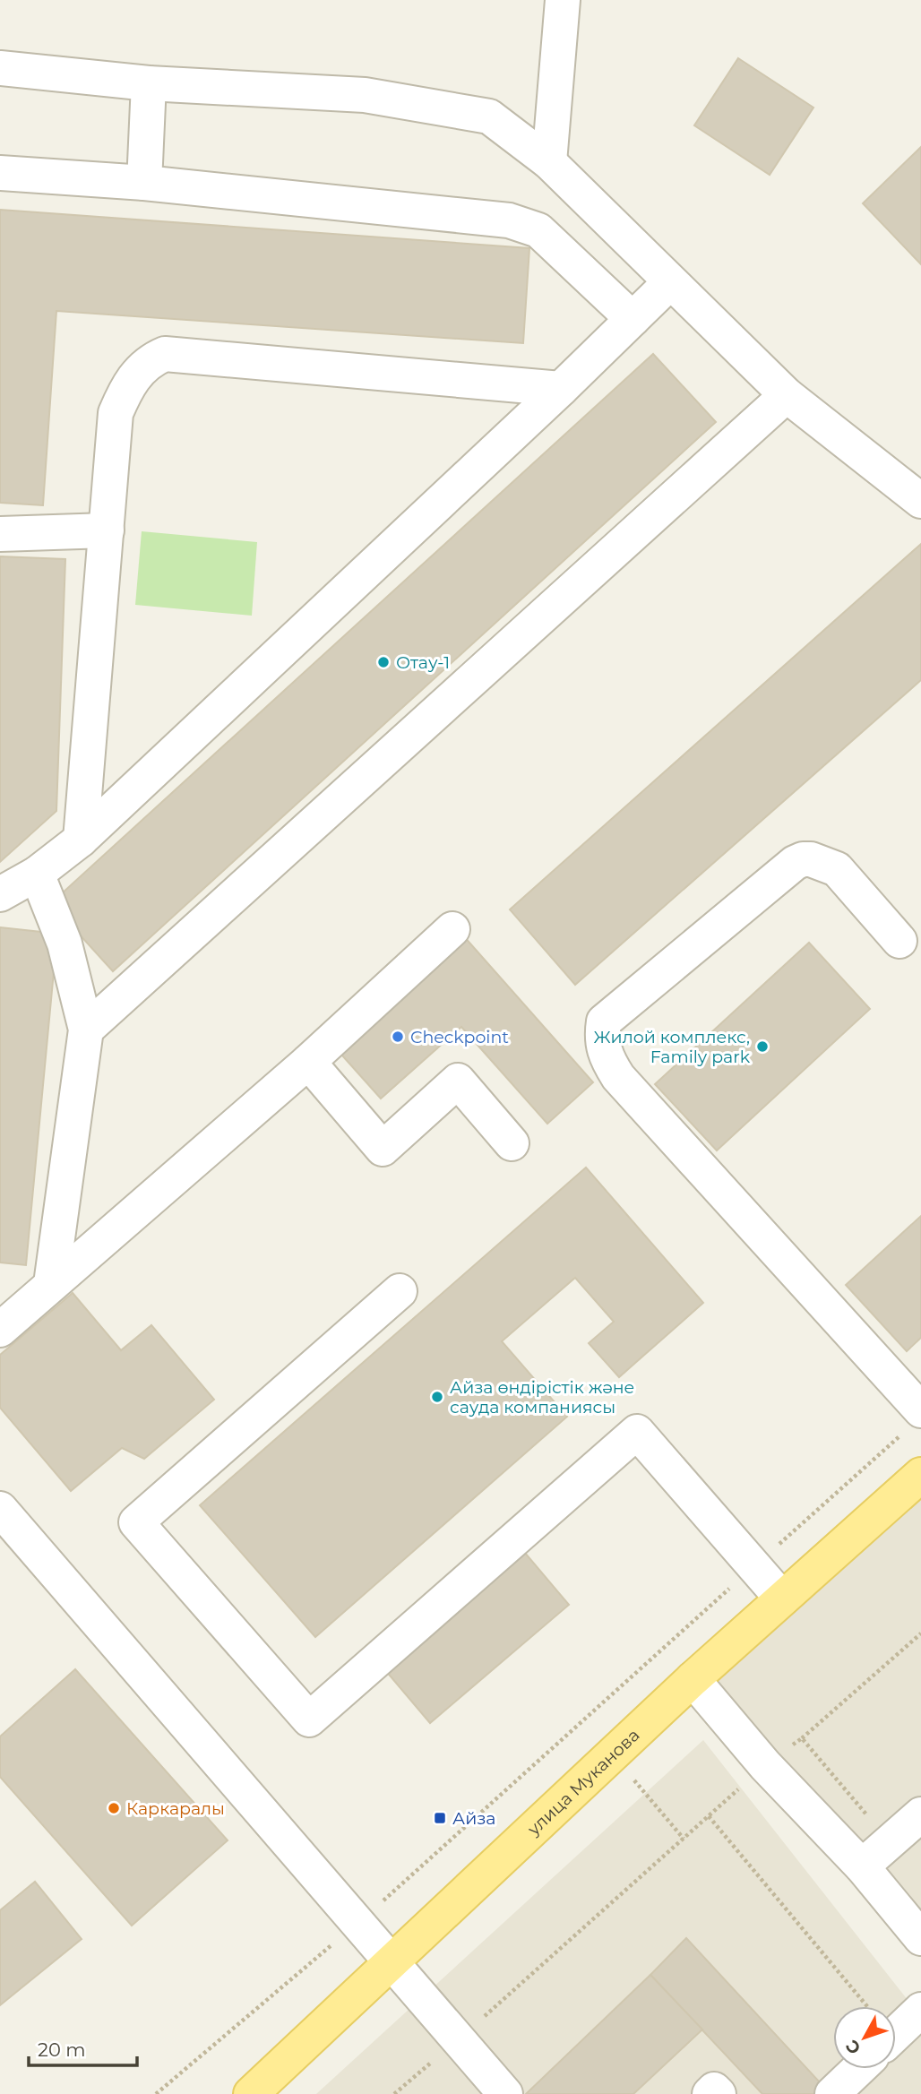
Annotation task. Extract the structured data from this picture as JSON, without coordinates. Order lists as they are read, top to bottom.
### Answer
{
  "streets": {
    "main road": ["улица Муканова"]
  },
  "places": {
    "other": [
      "Отау-1",
      "Checkpoint",
      "Жилой комплекс, Family park",
      "Айза өндірістік және сауда компаниясы",
      "Каркаралы"
    ],
    "transit": ["Айза"]
  },
  "scale_bar": "20 m",
  "north": "bottom left"
}
